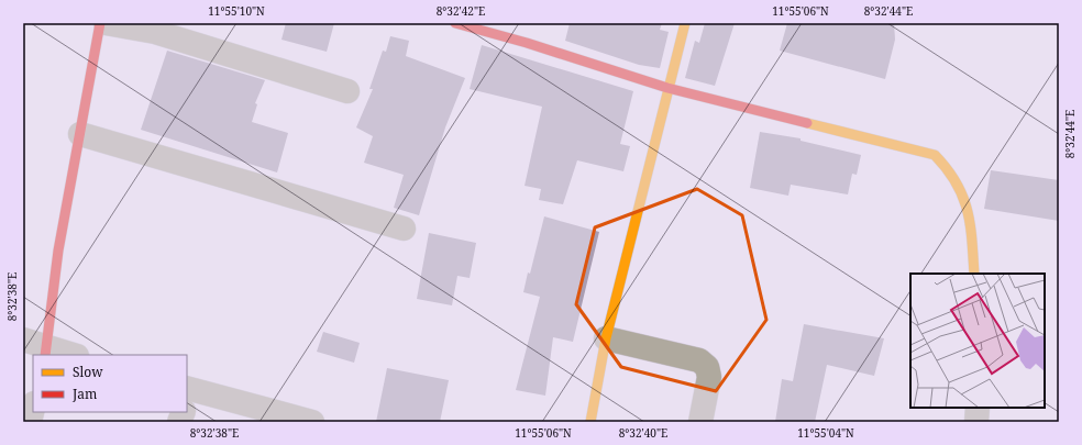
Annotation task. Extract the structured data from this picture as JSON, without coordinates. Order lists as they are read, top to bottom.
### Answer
{
  "legend": ["Slow", "Jam"],
  "coordinates": [
    "11°55'10\"N",
    "8°32'42\"E",
    "11°55'06\"N",
    "8°32'44\"E",
    "8°32'38\"E",
    "8°32'40\"E",
    "11°55'04\"N"
  ]
}
